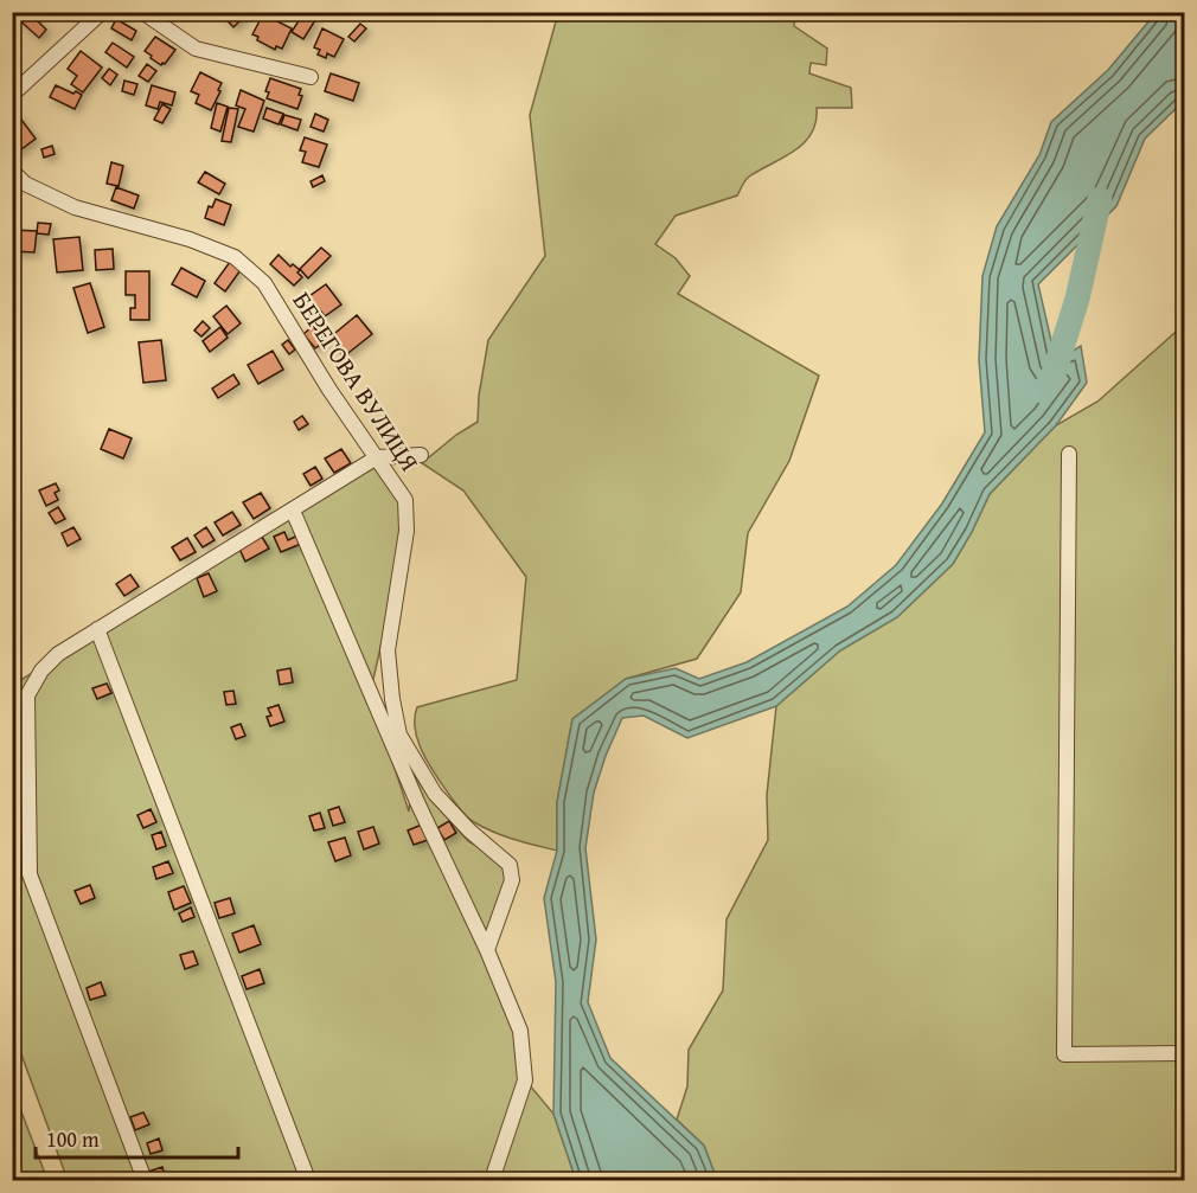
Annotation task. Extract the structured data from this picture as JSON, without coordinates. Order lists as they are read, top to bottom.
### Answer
{
  "streets": {
    "street": ["БЕРЕГОВА ВУЛИЦЯ"]
  },
  "scale_bar": "100 m"
}
